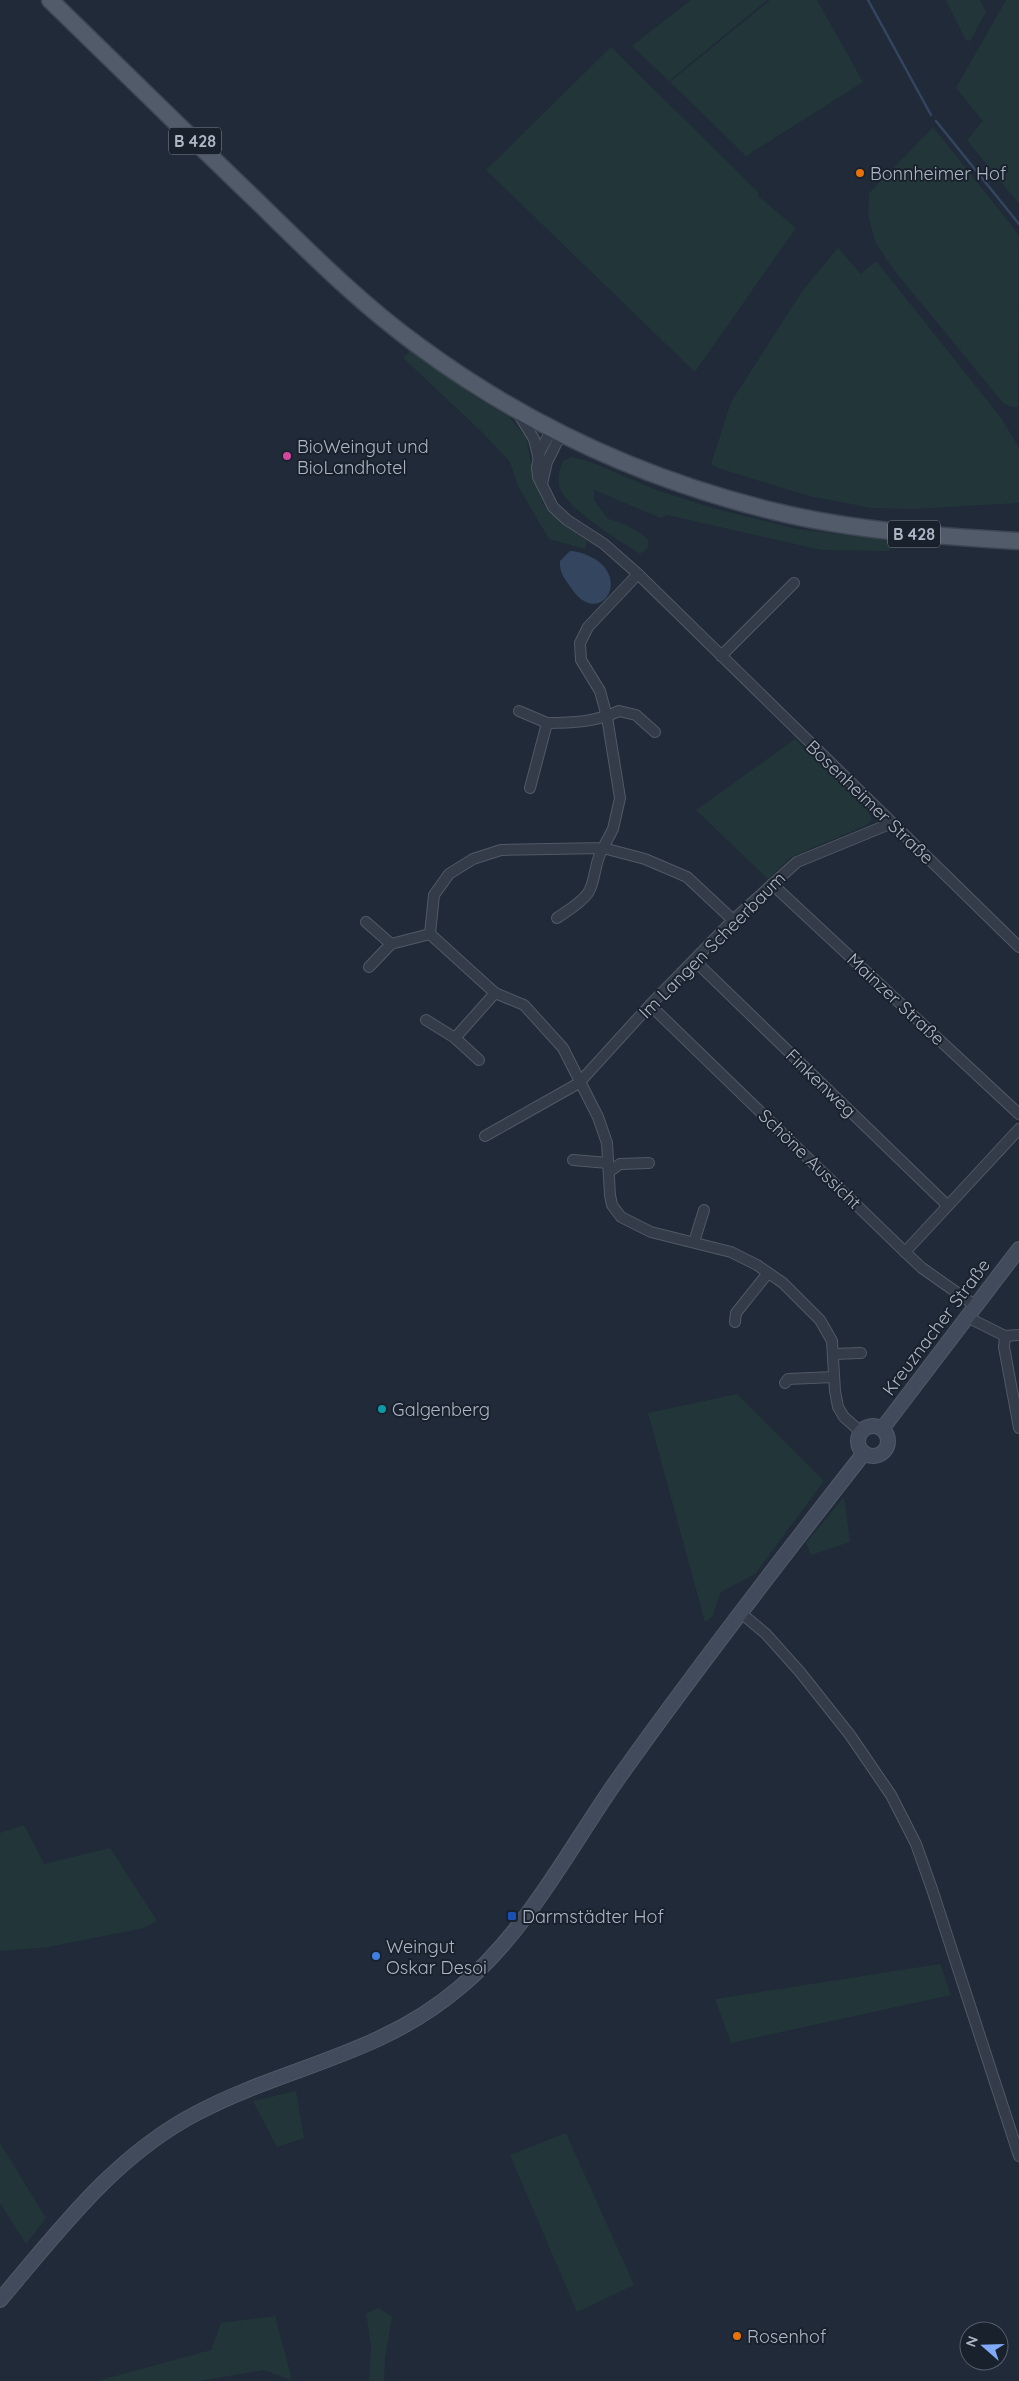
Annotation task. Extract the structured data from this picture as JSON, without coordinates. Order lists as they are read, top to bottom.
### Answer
{
  "streets": {
    "main road": ["B 428", "Kreuznacher Straße"],
    "street": [
      "Bosenheimer Straße",
      "Im Langen Scheerbaum",
      "Mainzer Straße",
      "Finkenweg",
      "Schöne Aussicht"
    ]
  },
  "crossings": [
    ["B 428", "Bosenheimer Straße"],
    ["Bosenheimer Straße", "Im Langen Scheerbaum"],
    ["Im Langen Scheerbaum", "Mainzer Straße"],
    ["Im Langen Scheerbaum", "Finkenweg"],
    ["Im Langen Scheerbaum", "Schöne Aussicht"],
    ["Schöne Aussicht", "Kreuznacher Straße"]
  ],
  "places": {
    "other": [
      "Bonnheimer Hof",
      "BioWeingut und BioLandhotel",
      "Galgenberg",
      "Weingut Oskar Desoi",
      "Rosenhof"
    ],
    "transit": ["Darmstädter Hof"]
  },
  "north": "left"
}
